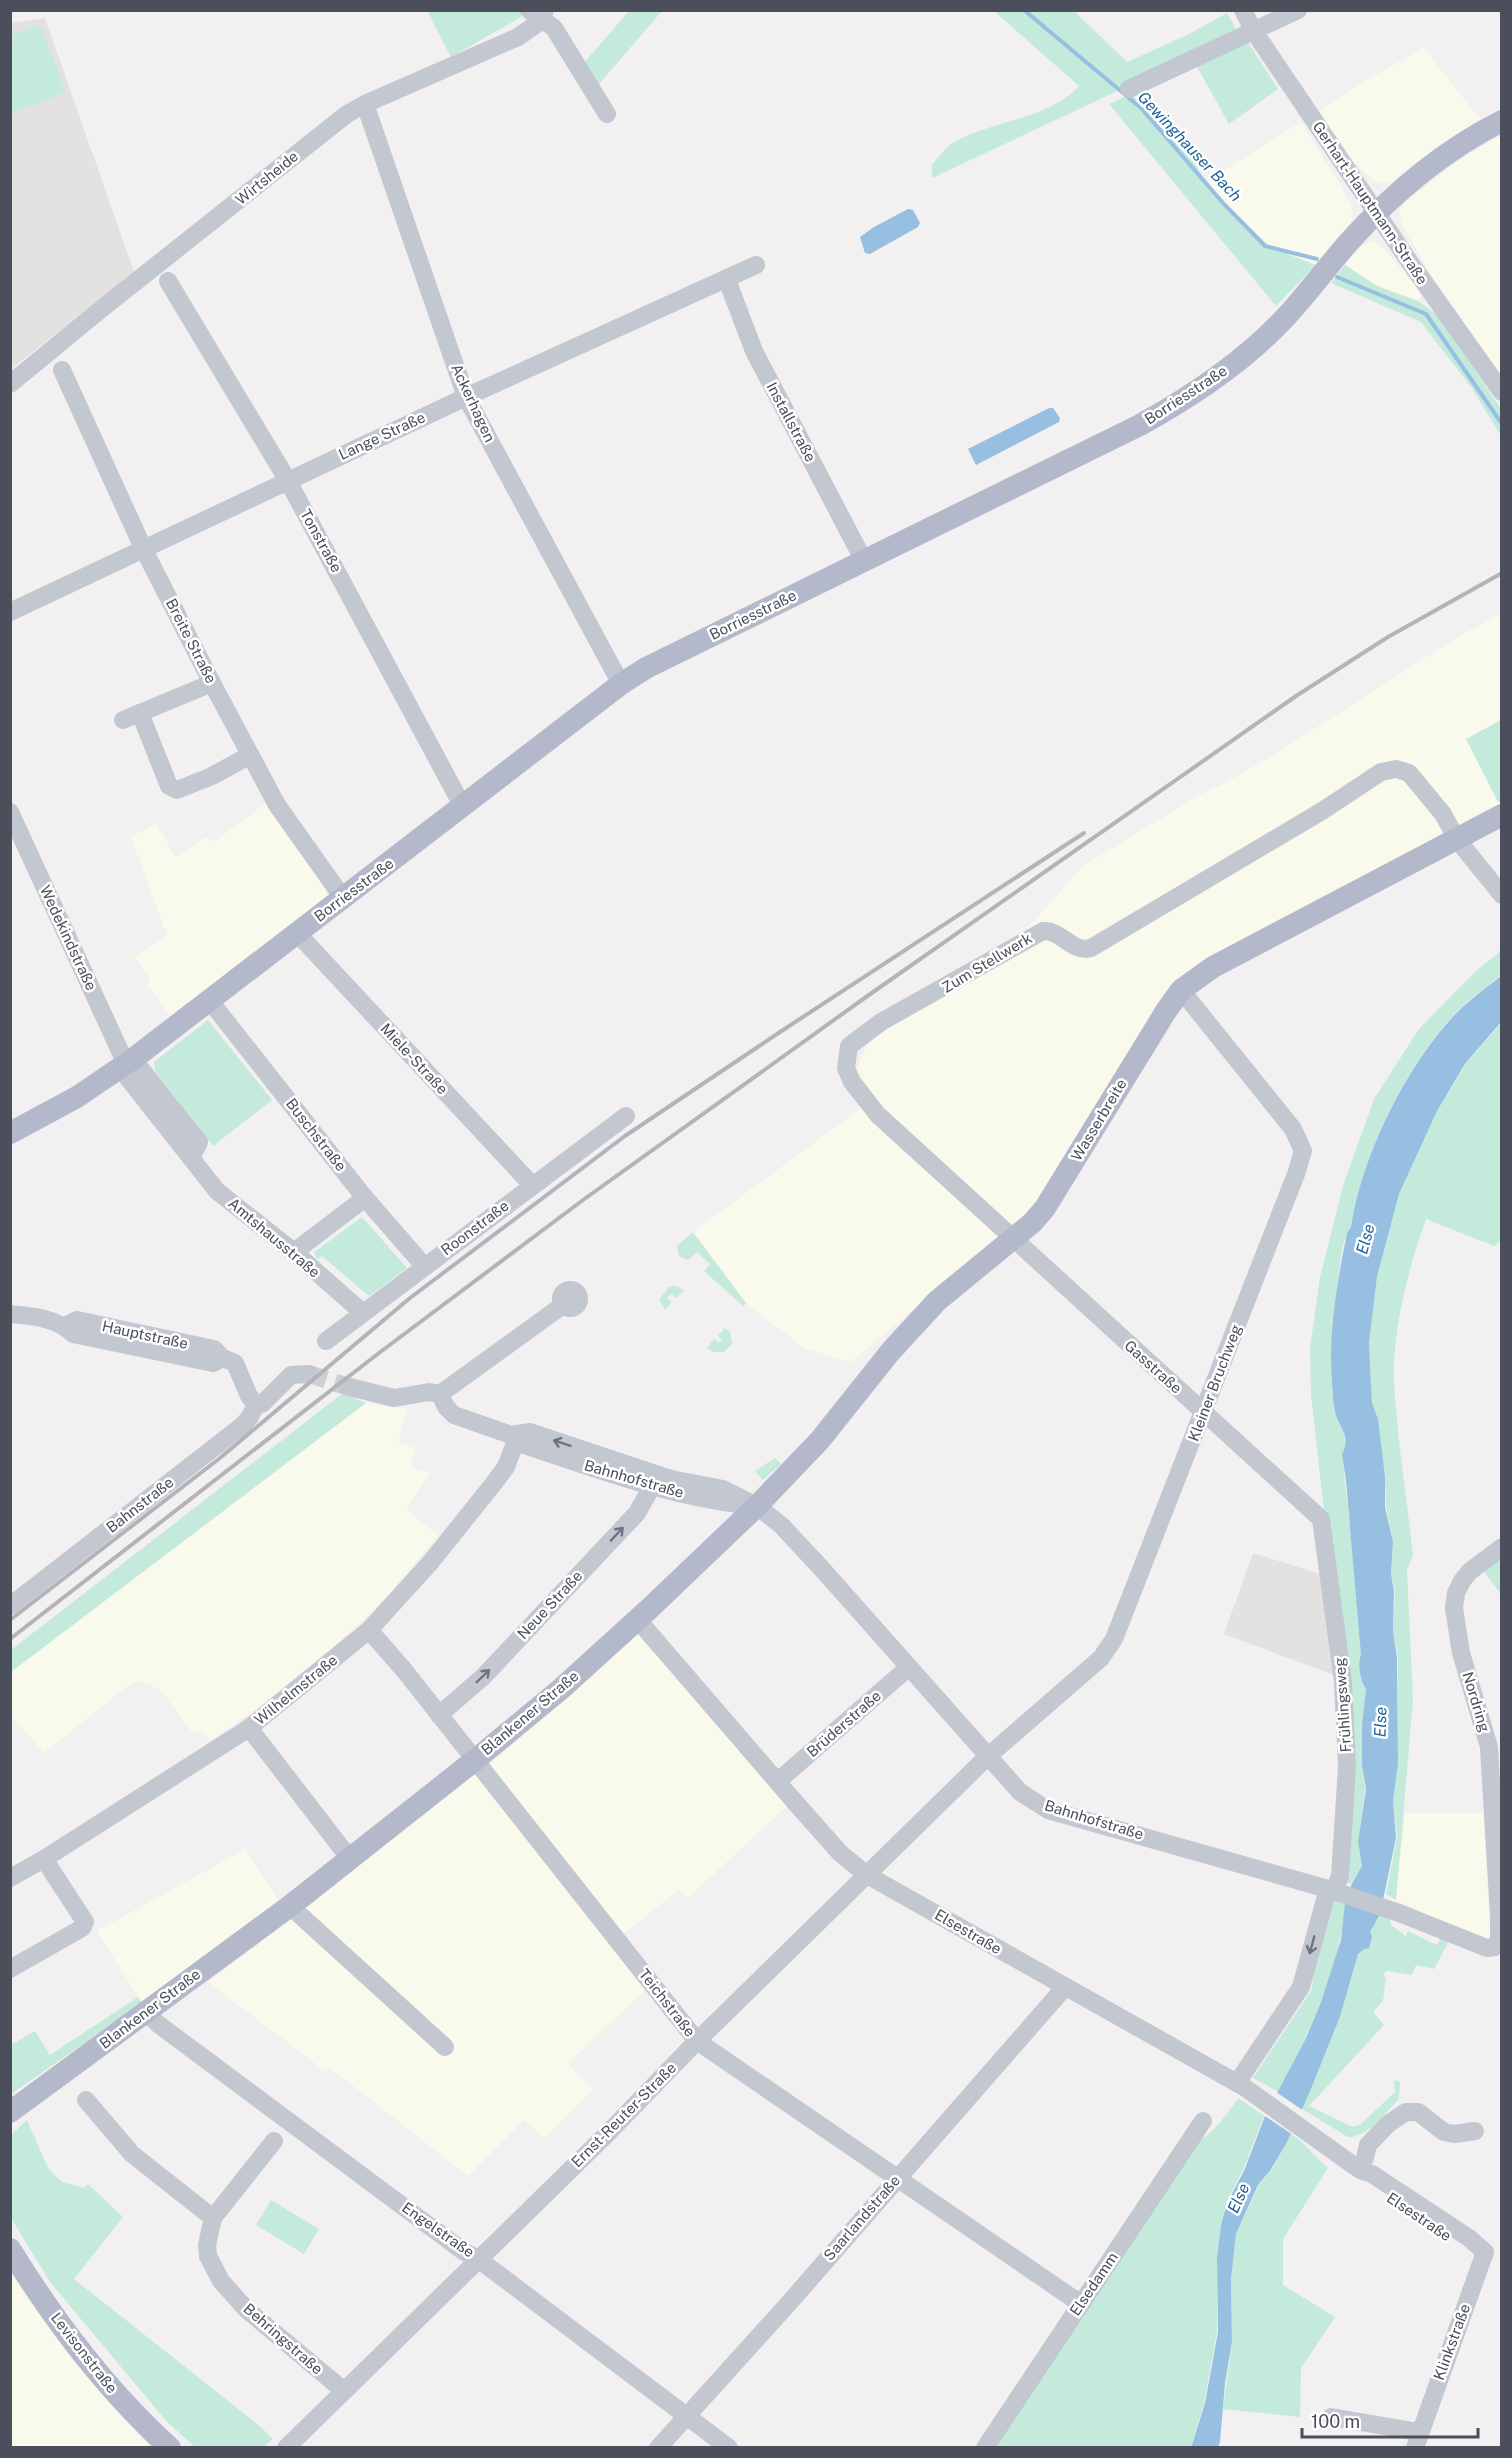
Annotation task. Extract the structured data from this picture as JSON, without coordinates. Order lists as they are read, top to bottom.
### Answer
{
  "streets": {
    "main road": [
      "Borriesstraße",
      "Wasserbreite",
      "Blankener Straße",
      "Levisonstraße"
    ],
    "street": [
      "Wirtsheide",
      "Gerhart-Hauptmann-Straße",
      "Ackerhagen",
      "Installstraße",
      "Lange Straße",
      "Tonstraße",
      "Breite Straße",
      "Wedekindstraße",
      "Zum Stellwerk",
      "Miele-Straße",
      "Buschstraße",
      "Roonstraße",
      "Amtshausstraße",
      "Hauptstraße",
      "Gasstraße",
      "Kleiner Bruchweg",
      "Bahnhofstraße",
      "Bahnstraße",
      "Neue Straße",
      "Wilhelmstraße",
      "Nordring",
      "Frühlingsweg",
      "Brüderstraße",
      "Elsestraße",
      "Teichstraße",
      "Ernst-Reuter-Straße",
      "Saarlandstraße",
      "Engelstraße",
      "Elsedamm",
      "Behringstraße",
      "Klinkstraße"
    ]
  },
  "crossings": [
    ["Wirtsheide", "Ackerhagen"],
    ["Gerhart-Hauptmann-Straße", "Borriesstraße"],
    ["Borriesstraße", "Ackerhagen"],
    ["Borriesstraße", "Installstraße"],
    ["Borriesstraße", "Tonstraße"],
    ["Borriesstraße", "Breite Straße"],
    ["Borriesstraße", "Wedekindstraße"],
    ["Borriesstraße", "Miele-Straße"],
    ["Borriesstraße", "Buschstraße"],
    ["Borriesstraße", "Amtshausstraße"],
    ["Ackerhagen", "Lange Straße"],
    ["Installstraße", "Lange Straße"],
    ["Lange Straße", "Tonstraße"],
    ["Lange Straße", "Breite Straße"],
    ["Wedekindstraße", "Amtshausstraße"],
    ["Zum Stellwerk", "Wasserbreite"],
    ["Zum Stellwerk", "Gasstraße"],
    ["Miele-Straße", "Roonstraße"],
    ["Wasserbreite", "Gasstraße"],
    ["Wasserbreite", "Kleiner Bruchweg"],
    ["Wasserbreite", "Bahnhofstraße"],
    ["Wasserbreite", "Blankener Straße"],
    ["Buschstraße", "Roonstraße"],
    ["Roonstraße", "Amtshausstraße"],
    ["Hauptstraße", "Bahnstraße"],
    ["Gasstraße", "Kleiner Bruchweg"],
    ["Gasstraße", "Frühlingsweg"],
    ["Kleiner Bruchweg", "Bahnhofstraße"],
    ["Kleiner Bruchweg", "Ernst-Reuter-Straße"],
    ["Bahnhofstraße", "Neue Straße"],
    ["Bahnhofstraße", "Wilhelmstraße"],
    ["Bahnhofstraße", "Nordring"],
    ["Bahnhofstraße", "Frühlingsweg"],
    ["Bahnhofstraße", "Blankener Straße"],
    ["Bahnhofstraße", "Brüderstraße"],
    ["Bahnhofstraße", "Ernst-Reuter-Straße"],
    ["Neue Straße", "Teichstraße"],
    ["Wilhelmstraße", "Teichstraße"],
    ["Blankener Straße", "Elsestraße"],
    ["Blankener Straße", "Teichstraße"],
    ["Blankener Straße", "Engelstraße"],
    ["Brüderstraße", "Elsestraße"],
    ["Elsestraße", "Ernst-Reuter-Straße"],
    ["Elsestraße", "Saarlandstraße"],
    ["Elsestraße", "Klinkstraße"],
    ["Teichstraße", "Ernst-Reuter-Straße"],
    ["Teichstraße", "Saarlandstraße"],
    ["Teichstraße", "Elsedamm"],
    ["Ernst-Reuter-Straße", "Engelstraße"],
    ["Ernst-Reuter-Straße", "Behringstraße"],
    ["Saarlandstraße", "Engelstraße"]
  ],
  "one_way": ["Neue Straße"],
  "water": ["Gewinghauser Bach", "Else"],
  "scale_bar": "100 m"
}
